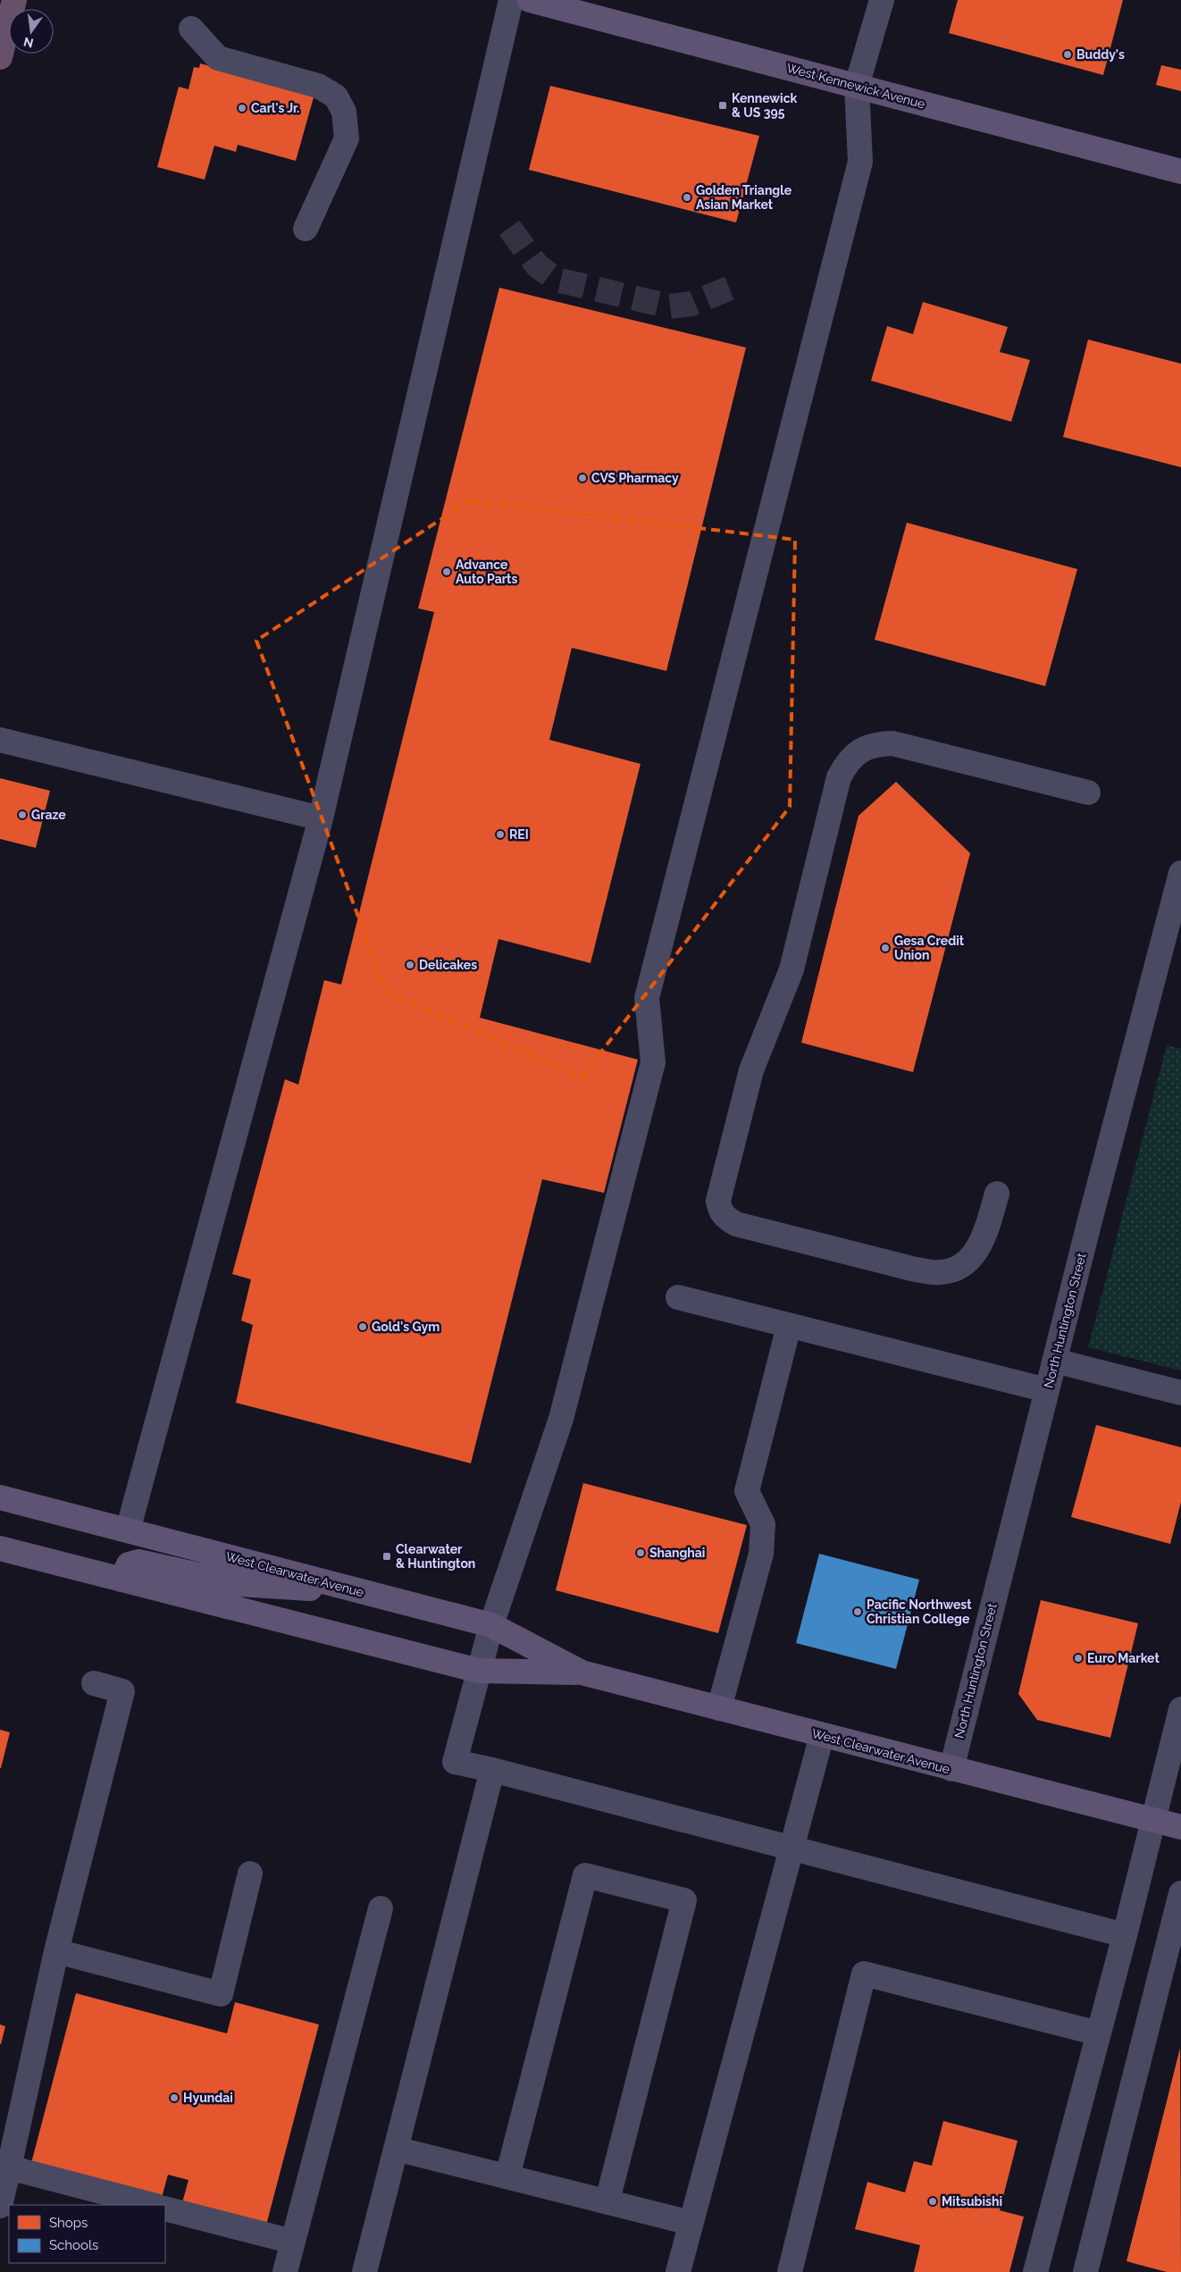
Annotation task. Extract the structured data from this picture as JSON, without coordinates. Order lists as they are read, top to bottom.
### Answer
{
  "streets": {
    "main road": ["West Kennewick Avenue", "West Clearwater Avenue"],
    "street": ["North Huntington Street"]
  },
  "crossings": [
    ["North Huntington Street", "West Clearwater Avenue"]
  ],
  "places": {
    "other": [
      "Buddy's",
      "Carl's Jr.",
      "Golden Triangle Asian Market",
      "CVS Pharmacy",
      "Advance Auto Parts",
      "Graze",
      "REI",
      "Gesa Credit Union",
      "Delicakes",
      "Gold's Gym",
      "Shanghai",
      "Pacific Northwest Christian College",
      "Euro Market",
      "Hyundai",
      "Mitsubishi"
    ],
    "transit": ["Kennewick & US 395", "Clearwater & Huntington"]
  },
  "legend": ["Shops", "Schools"],
  "north": "bottom"
}
